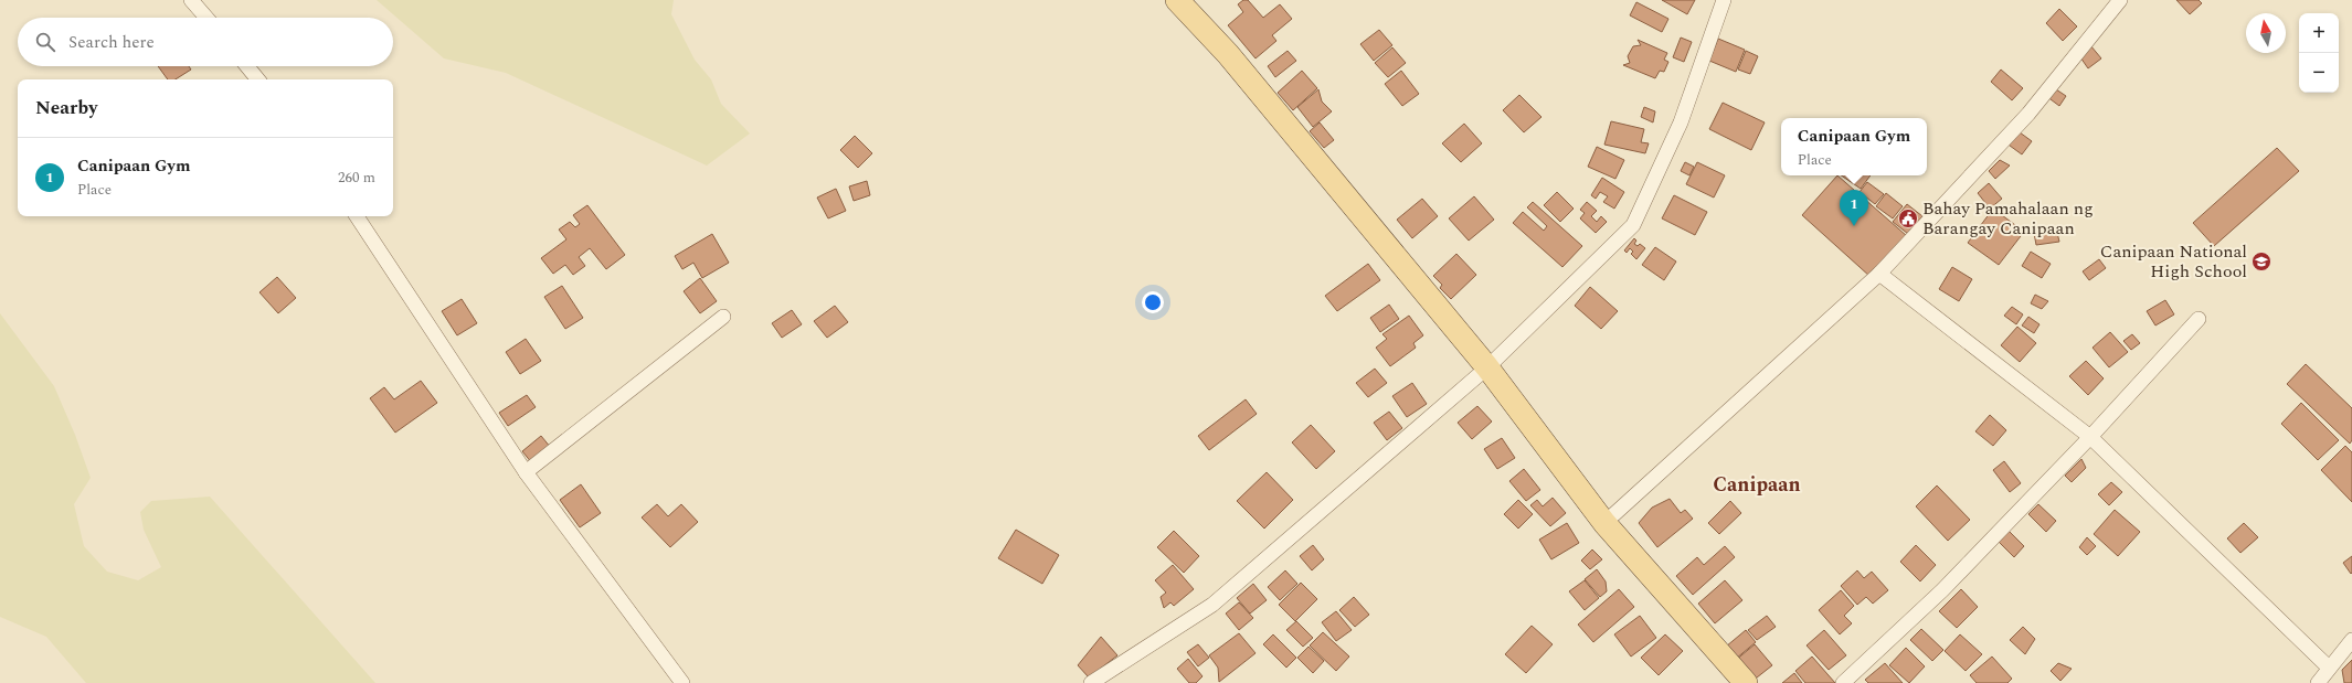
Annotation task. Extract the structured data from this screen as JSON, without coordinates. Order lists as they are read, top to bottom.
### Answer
{
  "districts": ["Canipaan"],
  "places": {
    "public building": ["Bahay Pamahalaan ng Barangay Canipaan"],
    "school or university": ["Canipaan National High School"]
  },
  "north": "top",
  "page": {
    "map_buttons": ["+", "−"],
    "search": "Search here",
    "heading": "Nearby",
    "popup": ["Canipaan Gym", "Place"],
    "list": [
      {
        "mark": "1",
        "name": "Canipaan Gym",
        "note": "Place",
        "value": "260 m"
      }
    ],
    "pins": "1"
  }
}
